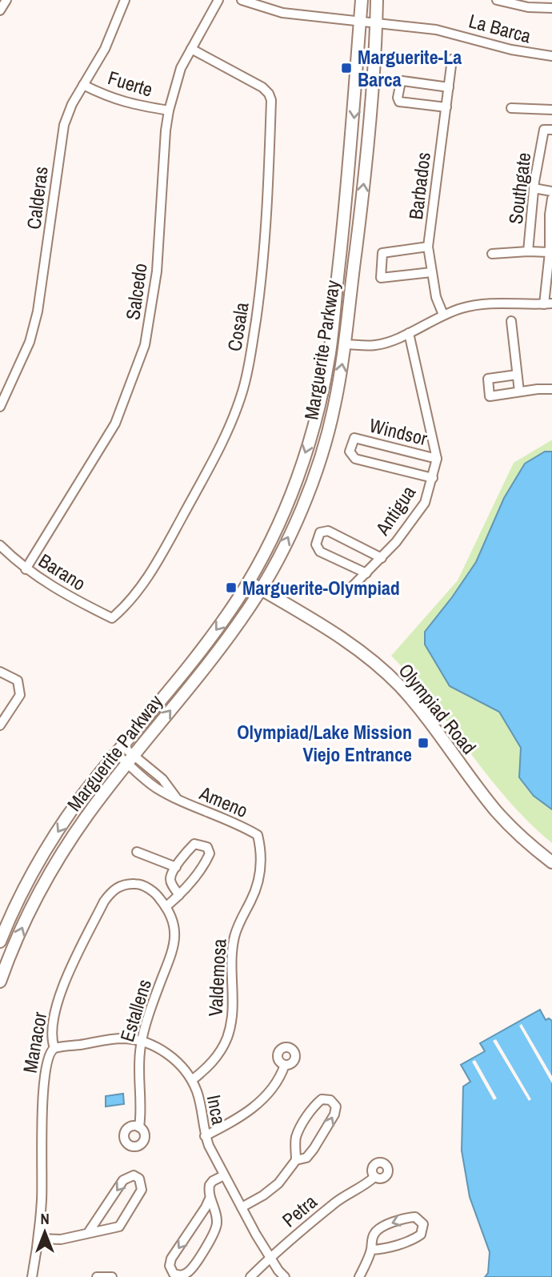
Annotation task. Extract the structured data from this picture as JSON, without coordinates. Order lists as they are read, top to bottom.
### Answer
{
  "streets": {
    "main road": ["Marguerite Parkway", "Olympiad Road"],
    "street": [
      "La Barca",
      "Fuerte",
      "Barbados",
      "Southgate",
      "Calderas",
      "Salcedo",
      "Cosala",
      "Windsor",
      "Antigua",
      "Barano",
      "Ameno",
      "Valdemosa",
      "Estallens",
      "Manacor",
      "Inca",
      "Petra"
    ]
  },
  "crossings": [
    ["La Barca", "Marguerite Parkway"],
    ["Fuerte", "Calderas"],
    ["Fuerte", "Salcedo"],
    ["Salcedo", "Cosala"],
    ["Salcedo", "Barano"],
    ["Cosala", "Barano"],
    ["Marguerite Parkway", "Olympiad Road"],
    ["Marguerite Parkway", "Ameno"],
    ["Windsor", "Antigua"],
    ["Ameno", "Valdemosa"],
    ["Valdemosa", "Inca"],
    ["Estallens", "Manacor"],
    ["Estallens", "Inca"],
    ["Manacor", "Inca"],
    ["Inca", "Petra"]
  ],
  "places": {
    "transit": ["Marguerite-La Barca", "Marguerite-Olympiad", "Olympiad/Lake Mission Viejo Entrance"]
  },
  "north": "top"
}
